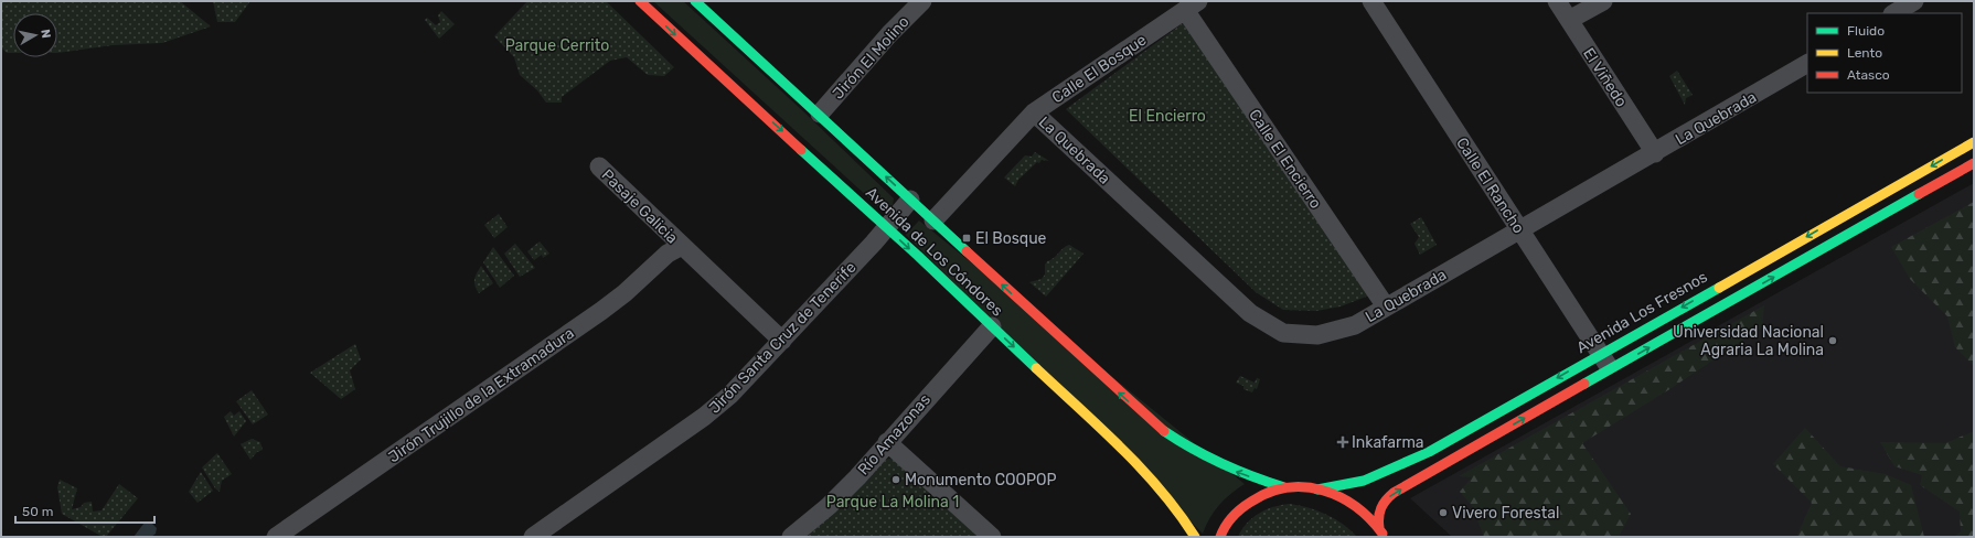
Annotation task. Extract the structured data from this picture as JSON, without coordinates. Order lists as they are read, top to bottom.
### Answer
{
  "streets": {
    "main road": ["Avenida de Los Cóndores", "Avenida Los Fresnos"],
    "street": [
      "Jirón El Molino",
      "Calle El Bosque",
      "El Viñedo",
      "La Quebrada",
      "Calle El Encierro",
      "Calle El Rancho",
      "Pasaje Galicia",
      "Jirón Santa Cruz de Tenerife",
      "Jirón Trujillo de la Extramadura",
      "Río Amazonas"
    ]
  },
  "crossings": [
    ["Jirón El Molino", "Avenida de Los Cóndores"],
    ["Calle El Bosque", "La Quebrada"],
    ["Calle El Bosque", "Calle El Encierro"],
    ["Calle El Bosque", "Avenida de Los Cóndores"],
    ["El Viñedo", "La Quebrada"],
    ["La Quebrada", "Calle El Encierro"],
    ["La Quebrada", "Calle El Rancho"],
    ["Calle El Rancho", "Avenida Los Fresnos"],
    ["Pasaje Galicia", "Jirón Santa Cruz de Tenerife"],
    ["Pasaje Galicia", "Jirón Trujillo de la Extramadura"],
    ["Avenida de Los Cóndores", "Jirón Santa Cruz de Tenerife"],
    ["Avenida de Los Cóndores", "Río Amazonas"]
  ],
  "parks": ["Parque Cerrito", "El Encierro", "Parque La Molina 1"],
  "places": {
    "transit": ["El Bosque"],
    "other": ["Universidad Nacional Agraria La Molina", "Monumento COOPOP", "Vivero Forestal"],
    "health": ["Inkafarma"]
  },
  "legend": ["Fluido", "Lento", "Atasco"],
  "scale_bar": "50 m",
  "north": "right"
}
